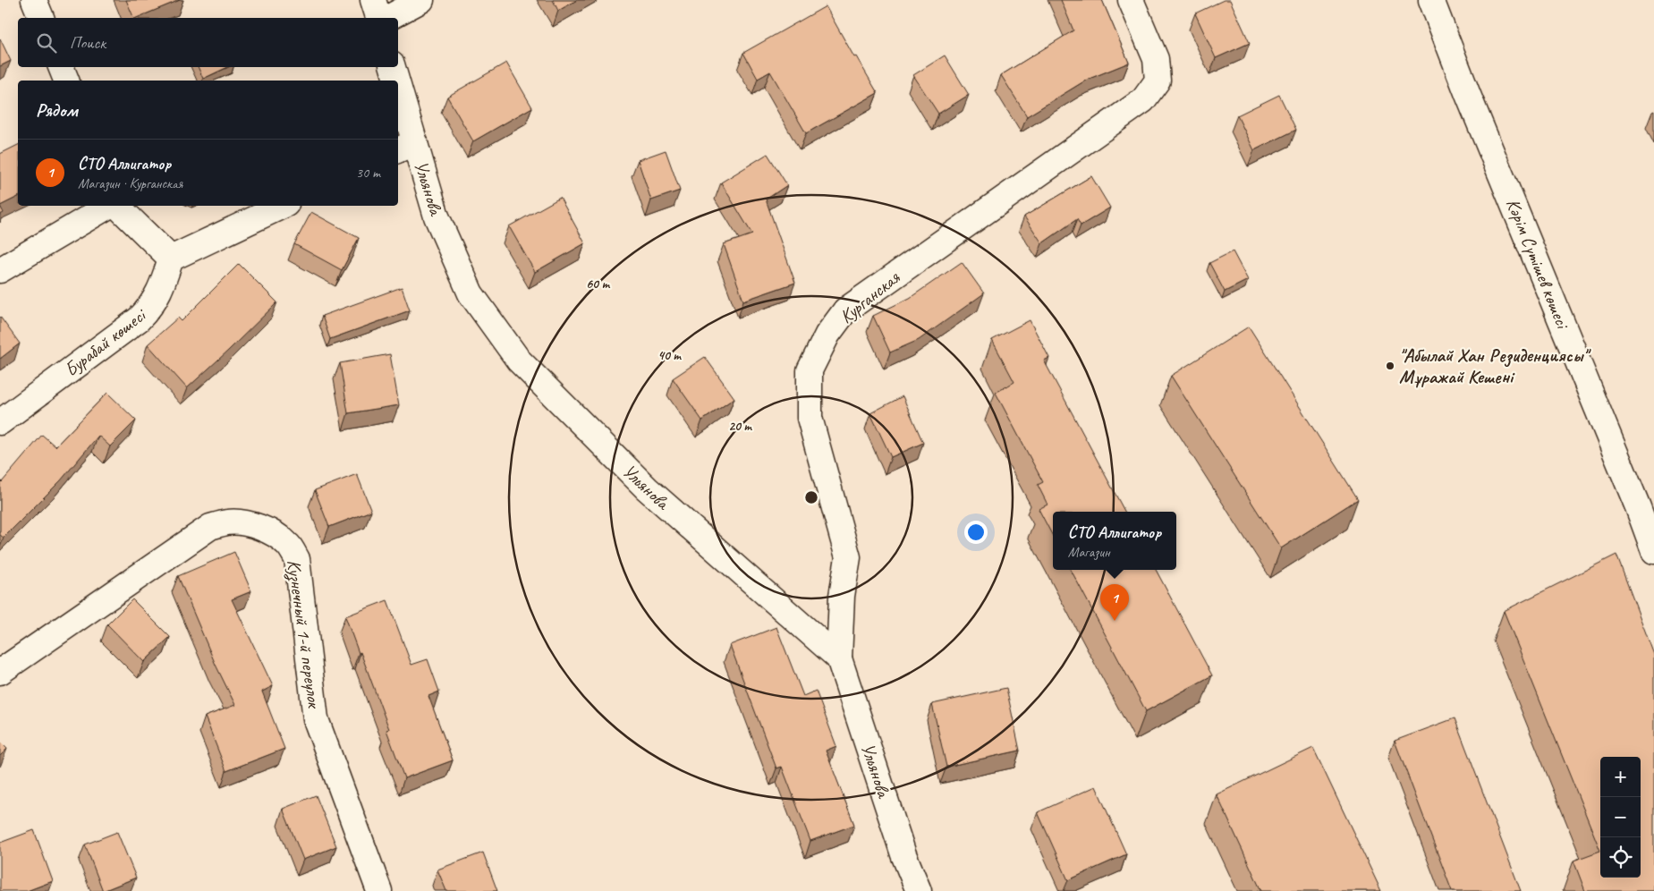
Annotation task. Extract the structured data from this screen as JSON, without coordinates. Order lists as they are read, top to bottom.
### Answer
{
  "streets": {
    "street": [
      "Ульянова",
      "Кәрім Сүтішев көшесі",
      "Курганская",
      "Бурабай көшесі",
      "Кузнечный 1-й переулок"
    ]
  },
  "crossings": [
    ["Ульянова", "Курганская"]
  ],
  "places": ["\"Абылай Хан Резиденциясы\" Мұражай Кешені"],
  "page": {
    "search": "Поиск",
    "heading": "Рядом",
    "list": [
      {
        "mark": "1",
        "name": "СТО Аллигатор",
        "note": "Магазин · Курганская",
        "value": "30 m"
      }
    ],
    "popup": ["СТО Аллигатор", "Магазин"],
    "pins": "1",
    "map_buttons": ["+", "−"]
  },
  "rings": ["60 m", "40 m", "20 m"]
}
